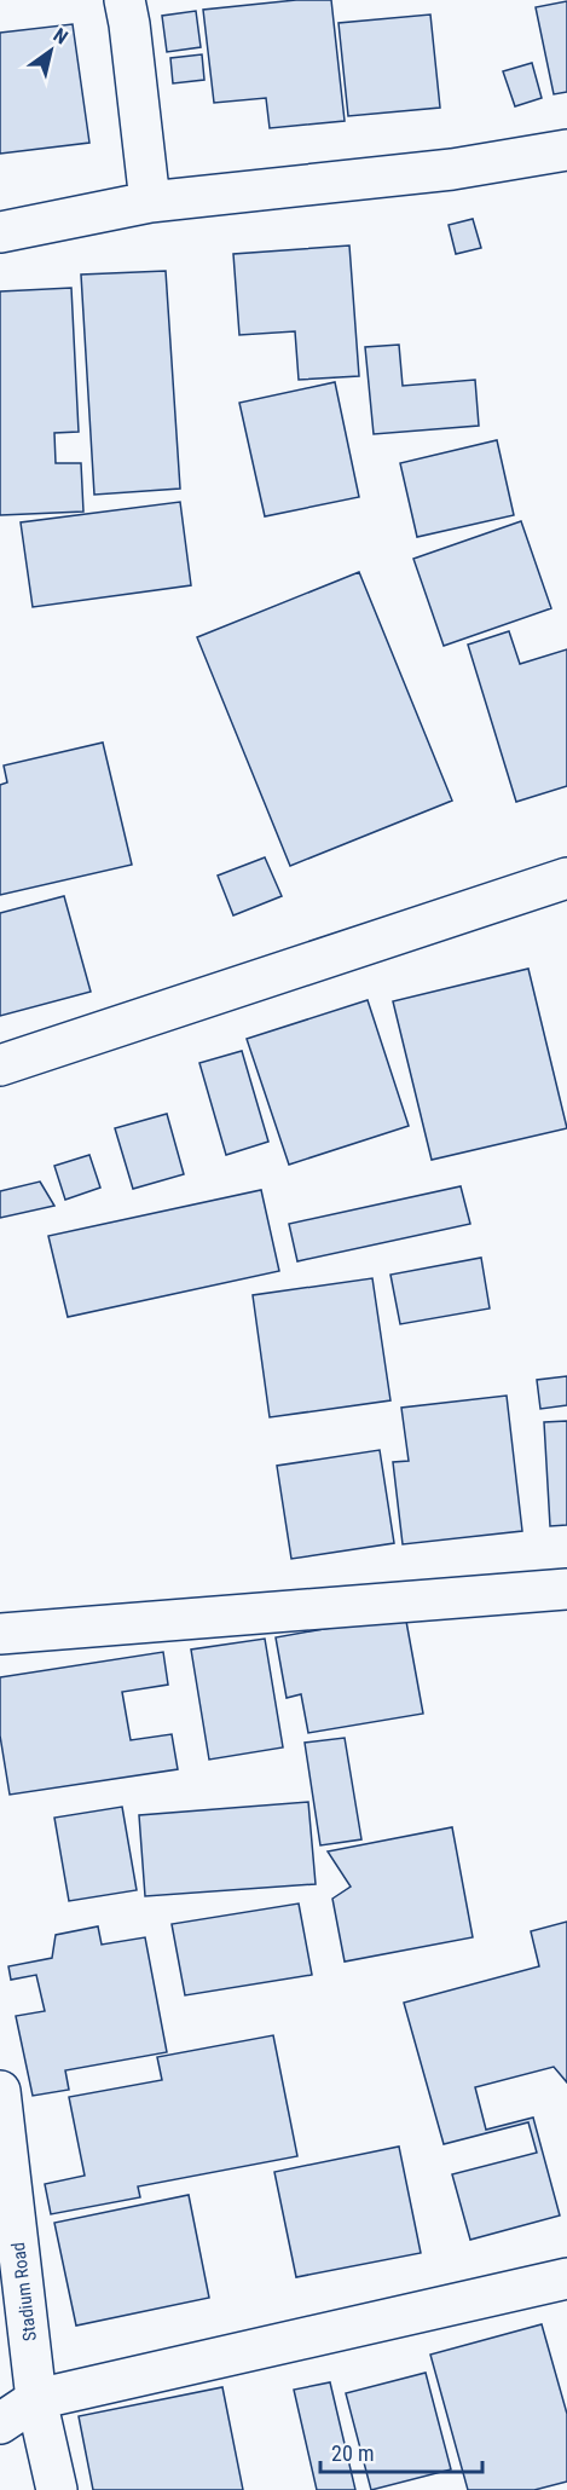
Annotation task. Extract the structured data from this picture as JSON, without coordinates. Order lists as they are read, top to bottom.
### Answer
{
  "streets": {
    "street": ["Stadium Road"]
  },
  "scale_bar": "20 m",
  "north": "top right"
}
